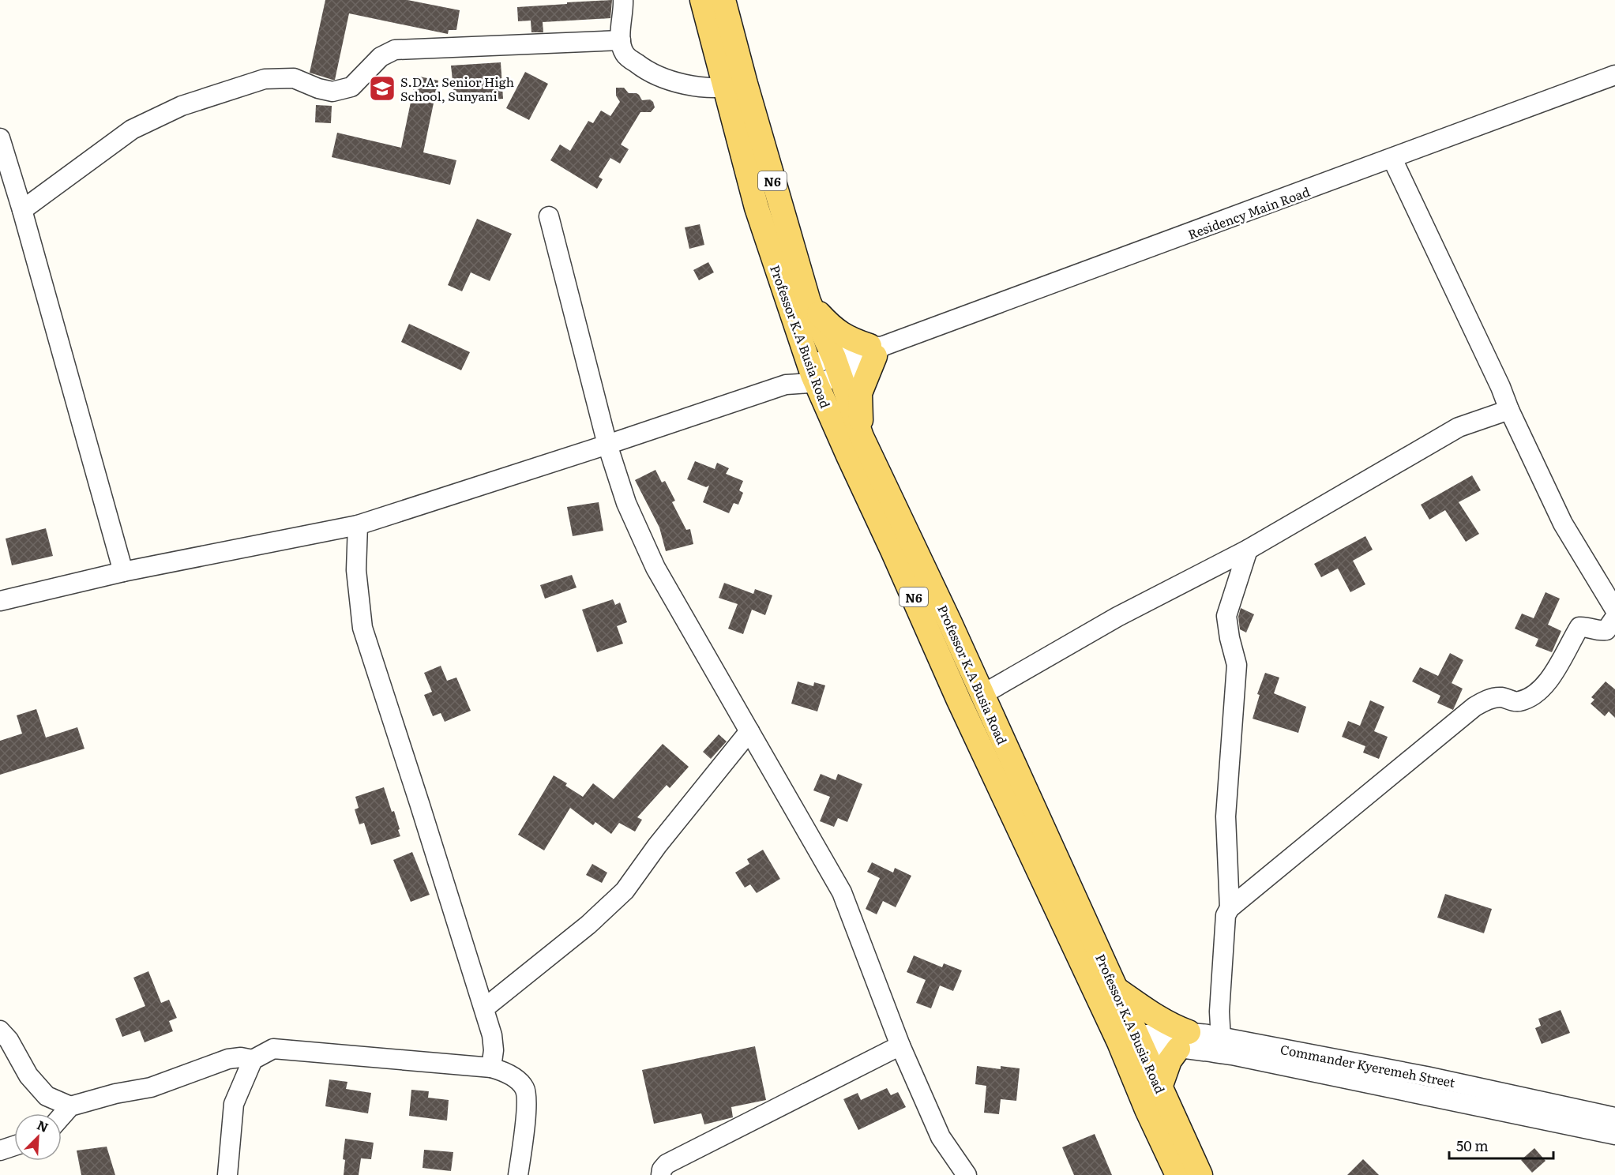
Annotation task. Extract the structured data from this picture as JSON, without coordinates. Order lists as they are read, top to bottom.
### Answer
{
  "streets": {
    "main road": ["N6", "Professor K.A Busia Road"],
    "street": ["Residency Main Road", "Commander Kyeremeh Street"]
  },
  "crossings": [
    ["Residency Main Road", "Professor K.A Busia Road"],
    ["Professor K.A Busia Road", "Commander Kyeremeh Street"]
  ],
  "places": {
    "school or university": ["S.D.A. Senior High School, Sunyani"]
  },
  "scale_bar": "50 m",
  "north": "top right"
}
